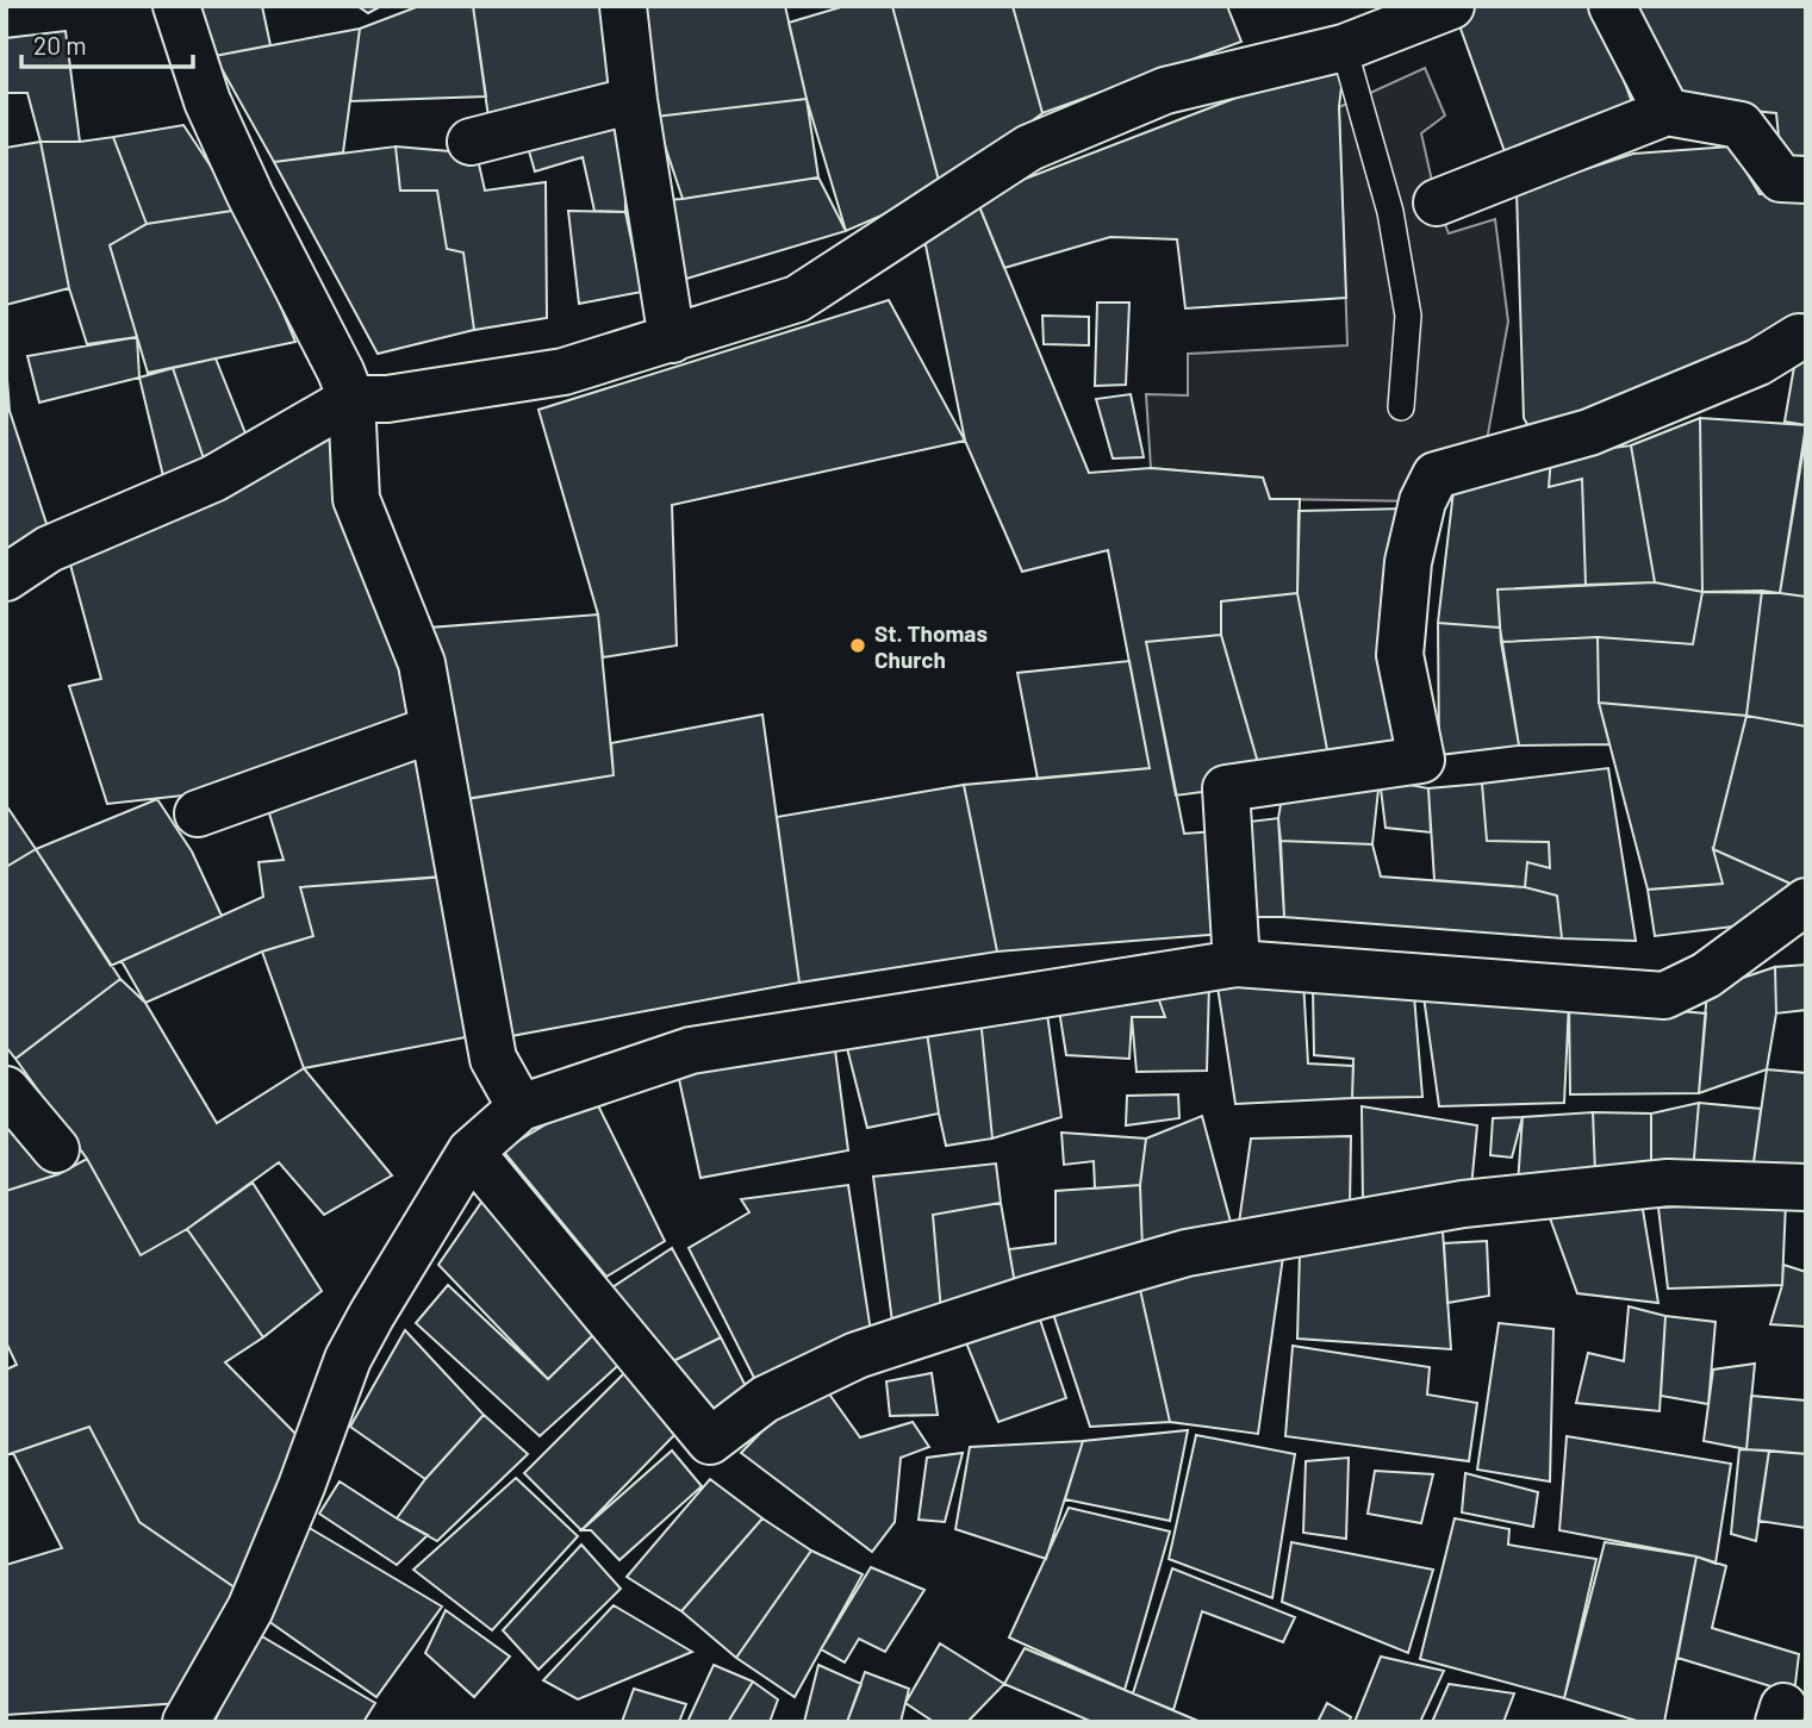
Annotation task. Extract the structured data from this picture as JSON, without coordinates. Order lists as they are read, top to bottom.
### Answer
{
  "places": ["St. Thomas Church"],
  "scale_bar": "20 m"
}
